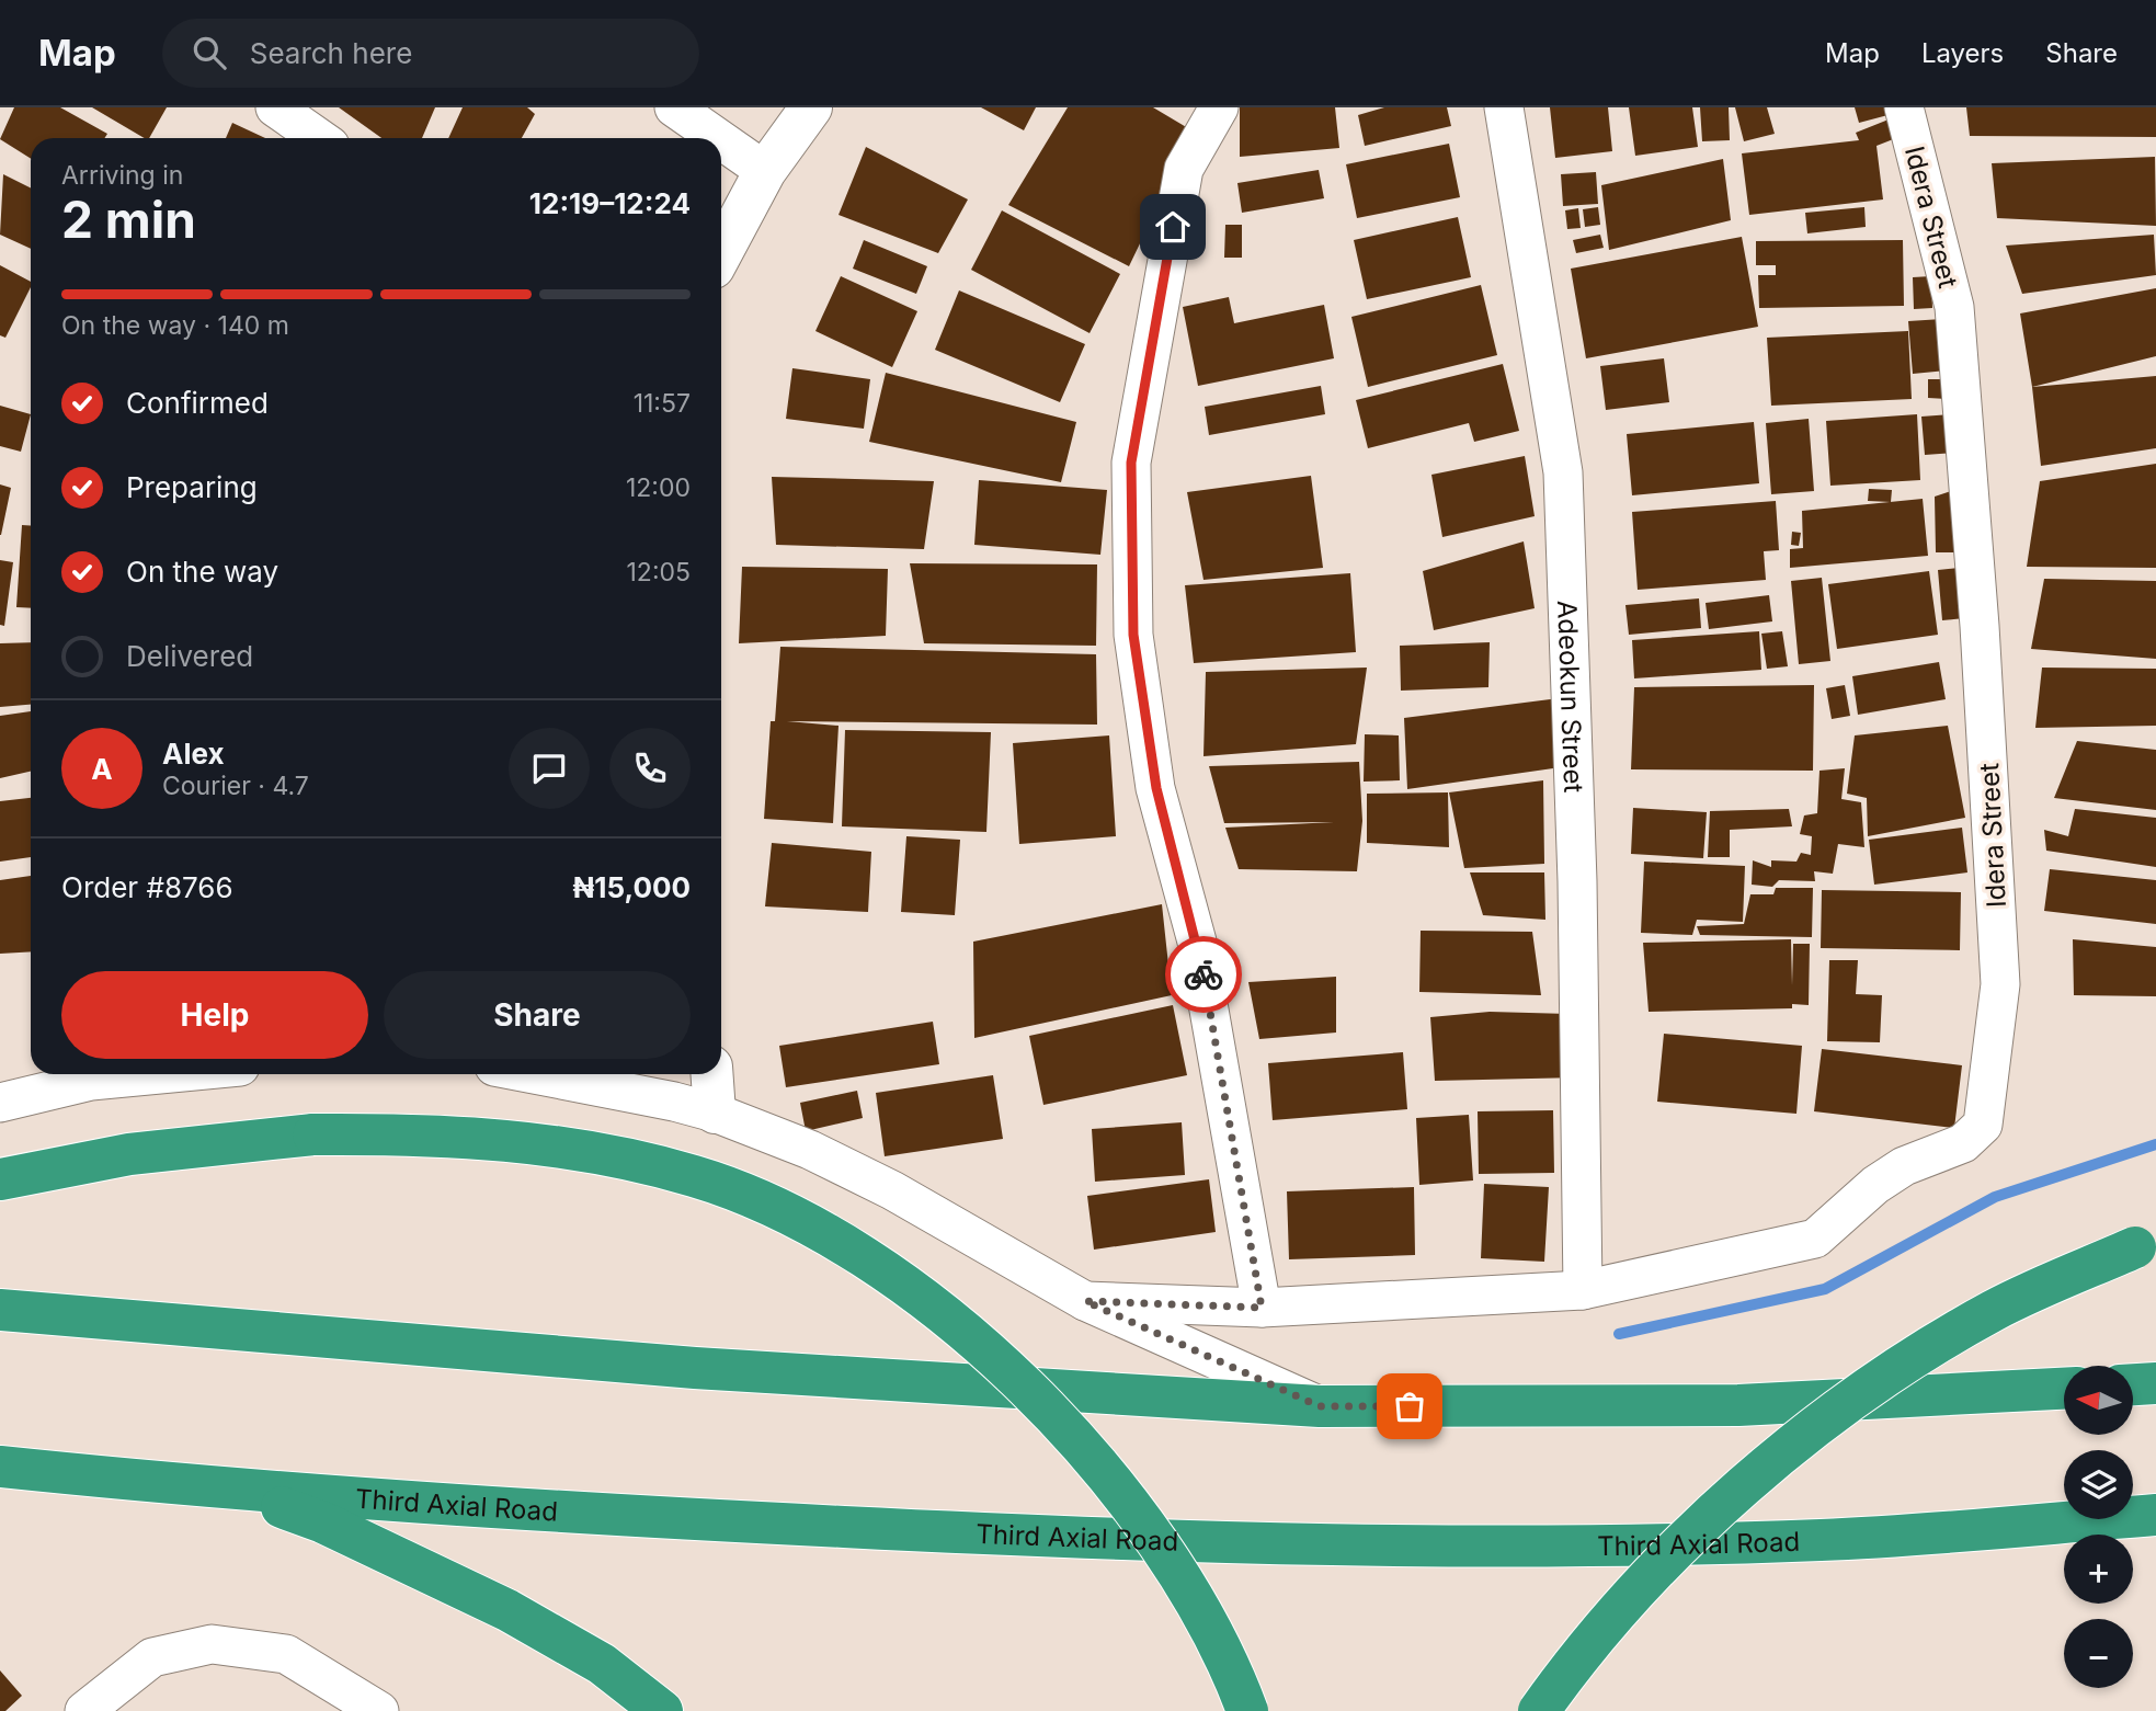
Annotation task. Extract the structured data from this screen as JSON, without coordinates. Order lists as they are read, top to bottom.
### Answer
{
  "streets": {
    "highway": ["Third Axial Road"],
    "street": ["Idera Street", "Adeokun Street"]
  },
  "crossings": [
    ["Idera Street", "Adeokun Street"]
  ],
  "north": "left",
  "page": {
    "header": "Map",
    "search": "Search here",
    "nav": ["Map", "Layers", "Share"],
    "heading": ["2 min", "Arriving in", "12:19–12:24"],
    "panel": [
      "Alex",
      "Courier · 4.7",
      "Order #8766",
      "₦15,000"
    ],
    "bar": "On the way · 140 m",
    "list": [
      ["Confirmed", "11:57"],
      ["Preparing", "12:00"],
      ["On the way", "12:05"],
      "Delivered"
    ],
    "round": "A",
    "buttons": ["Help", "Share"],
    "map_buttons": ["+", "−"]
  }
}
